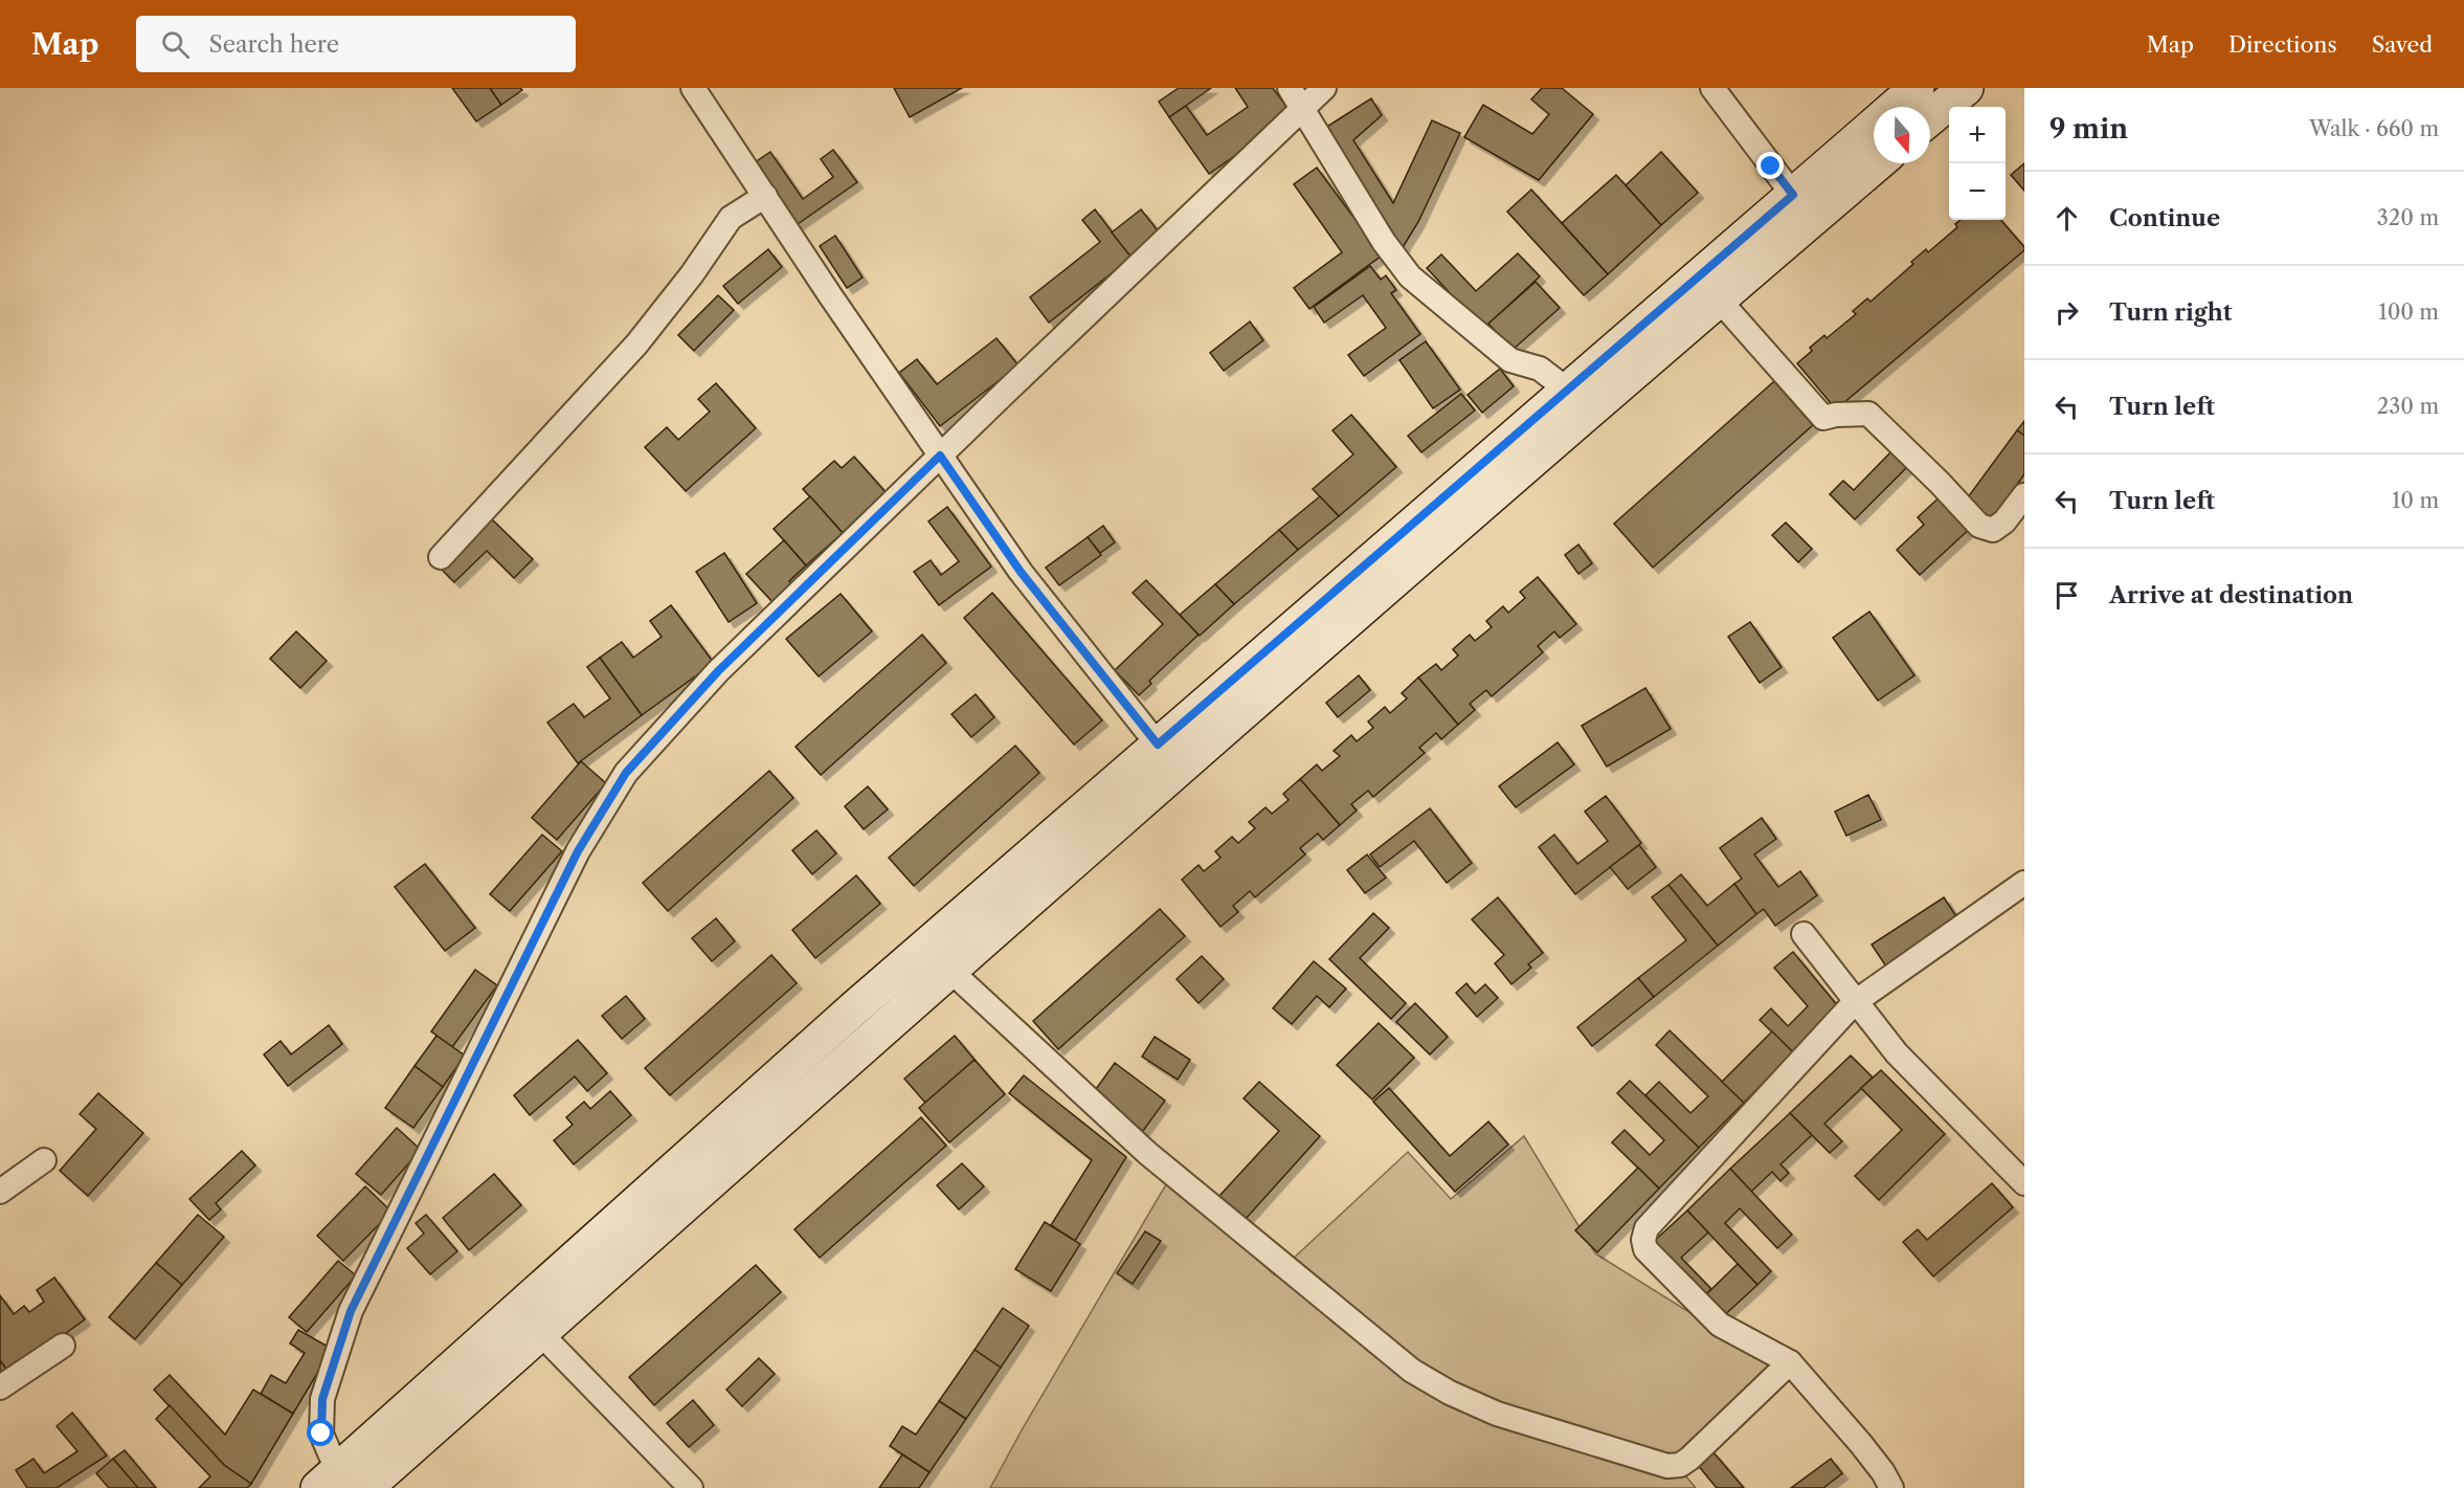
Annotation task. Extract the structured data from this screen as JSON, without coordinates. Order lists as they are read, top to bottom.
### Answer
{
  "north": "bottom",
  "page": {
    "header": "Map",
    "search": "Search here",
    "nav": ["Map", "Directions", "Saved"],
    "heading": ["9 min", "Walk · 660 m"],
    "map_buttons": ["+", "−"],
    "list": [
      ["Continue", "320 m"],
      ["Turn right", "100 m"],
      ["Turn left", "230 m"],
      ["Turn left", "10 m"],
      "Arrive at destination"
    ]
  }
}
